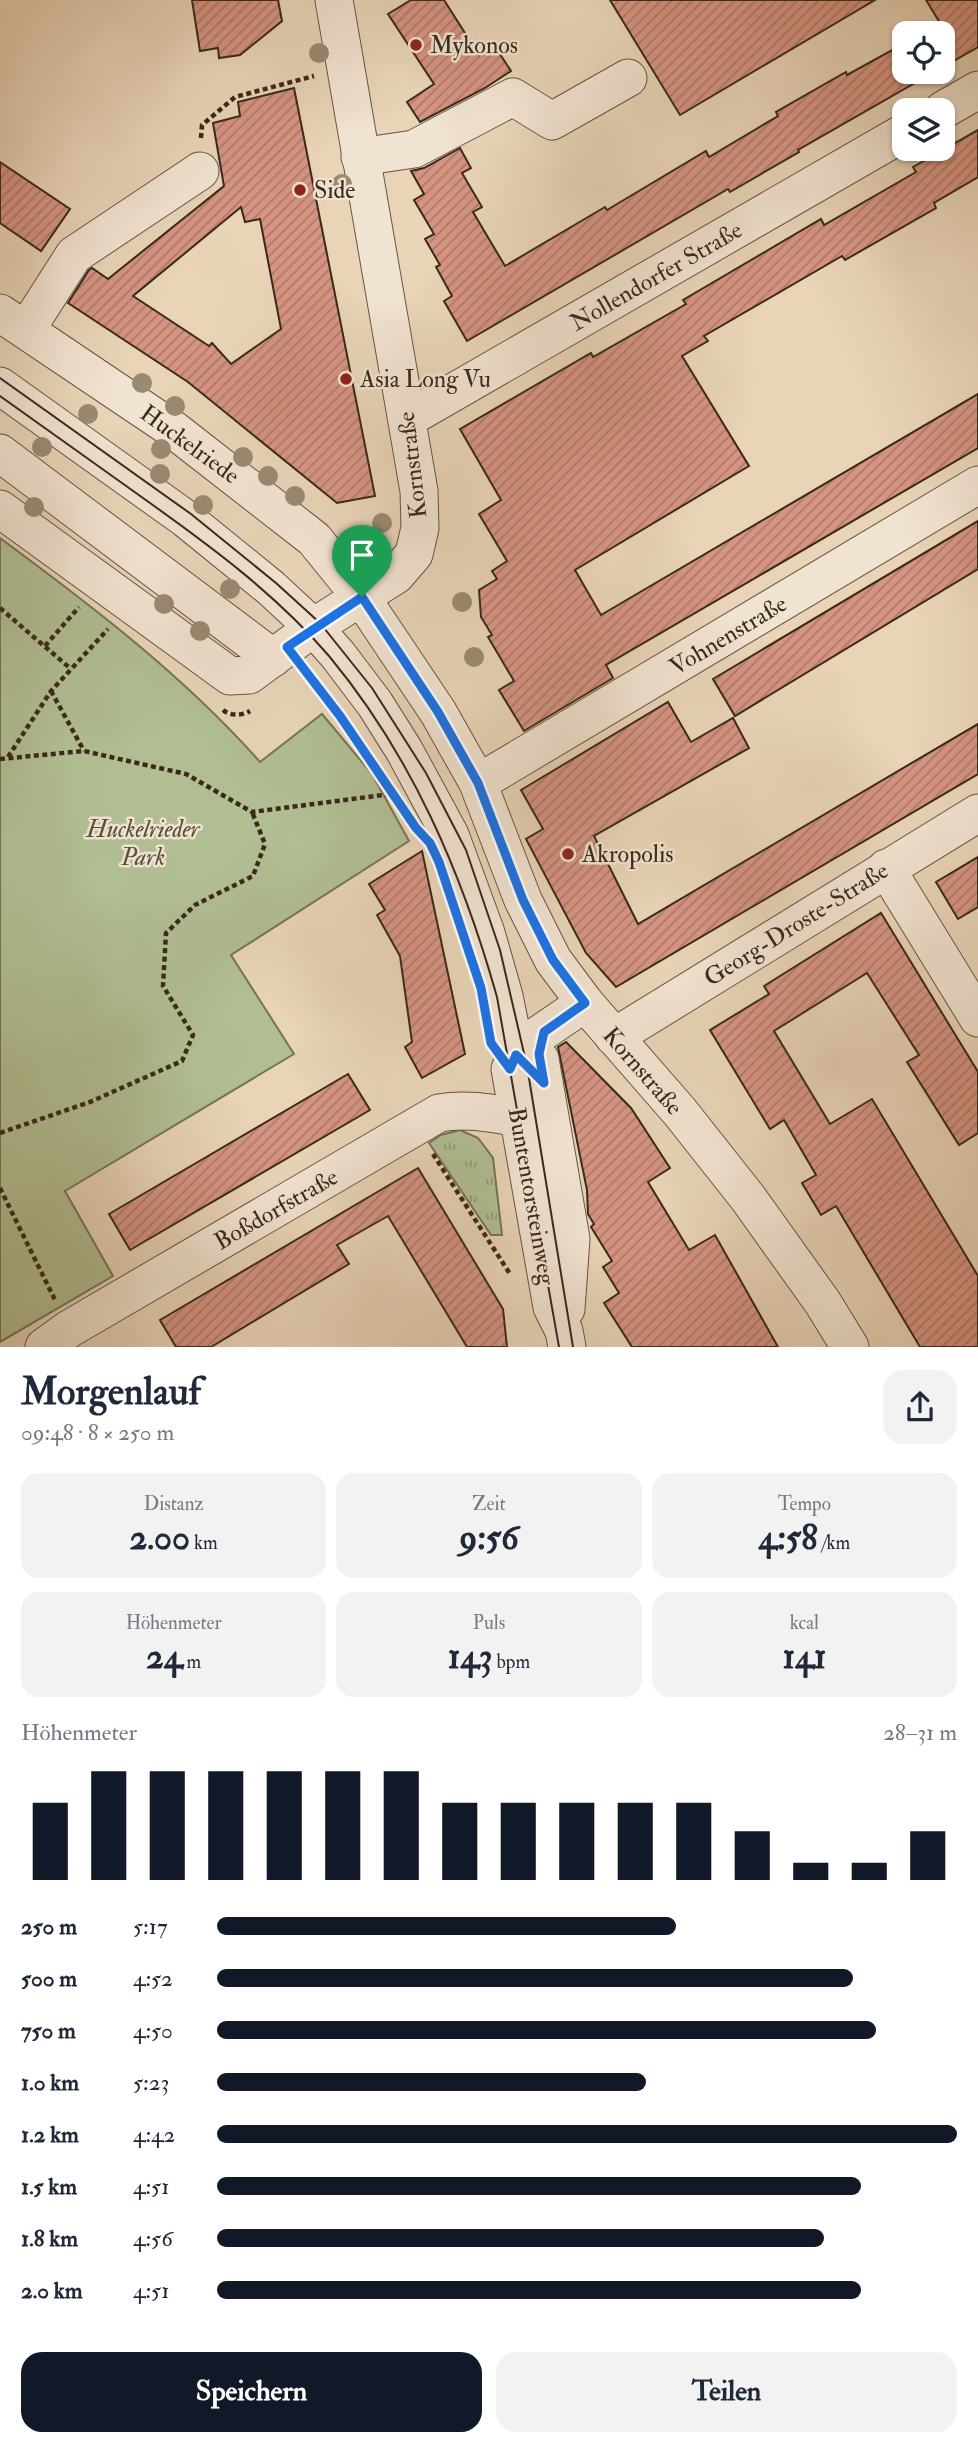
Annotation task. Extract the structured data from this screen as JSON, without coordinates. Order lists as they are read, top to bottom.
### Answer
{
  "streets": {
    "street": [
      "Nollendorfer Straße",
      "Huckelriede",
      "Kornstraße",
      "Vohnenstraße",
      "Georg-Droste-Straße",
      "Buntentorsteinweg",
      "Boßdorfstraße"
    ]
  },
  "crossings": [
    ["Nollendorfer Straße", "Kornstraße"],
    ["Huckelriede", "Kornstraße"],
    ["Kornstraße", "Vohnenstraße"],
    ["Kornstraße", "Georg-Droste-Straße"],
    ["Buntentorsteinweg", "Boßdorfstraße"]
  ],
  "parks": ["Huckelrieder Park"],
  "places": [
    "Mykonos",
    "Side",
    "Asia Long Vu",
    "Akropolis"
  ],
  "page": {
    "heading": ["Morgenlauf", "09:48 · 8 × 250 m"],
    "stats": [
      ["Distanz", "2.00 km"],
      ["Zeit", "9:56"],
      ["Tempo", "4:58 /km"],
      ["Höhenmeter", "24 m"],
      ["Puls", "143 bpm"],
      ["kcal", "141"]
    ],
    "chart": ["Höhenmeter", "28–31 m"],
    "list": [
      {
        "name": "250 m",
        "note": "5:17"
      },
      {
        "name": "500 m",
        "note": "4:52"
      },
      {
        "name": "750 m",
        "note": "4:50"
      },
      {
        "name": "1.0 km",
        "note": "5:23"
      },
      {
        "name": "1.2 km",
        "note": "4:42"
      },
      {
        "name": "1.5 km",
        "note": "4:51"
      },
      {
        "name": "1.8 km",
        "note": "4:56"
      },
      {
        "name": "2.0 km",
        "note": "4:51"
      }
    ],
    "buttons": ["Speichern", "Teilen"]
  }
}
